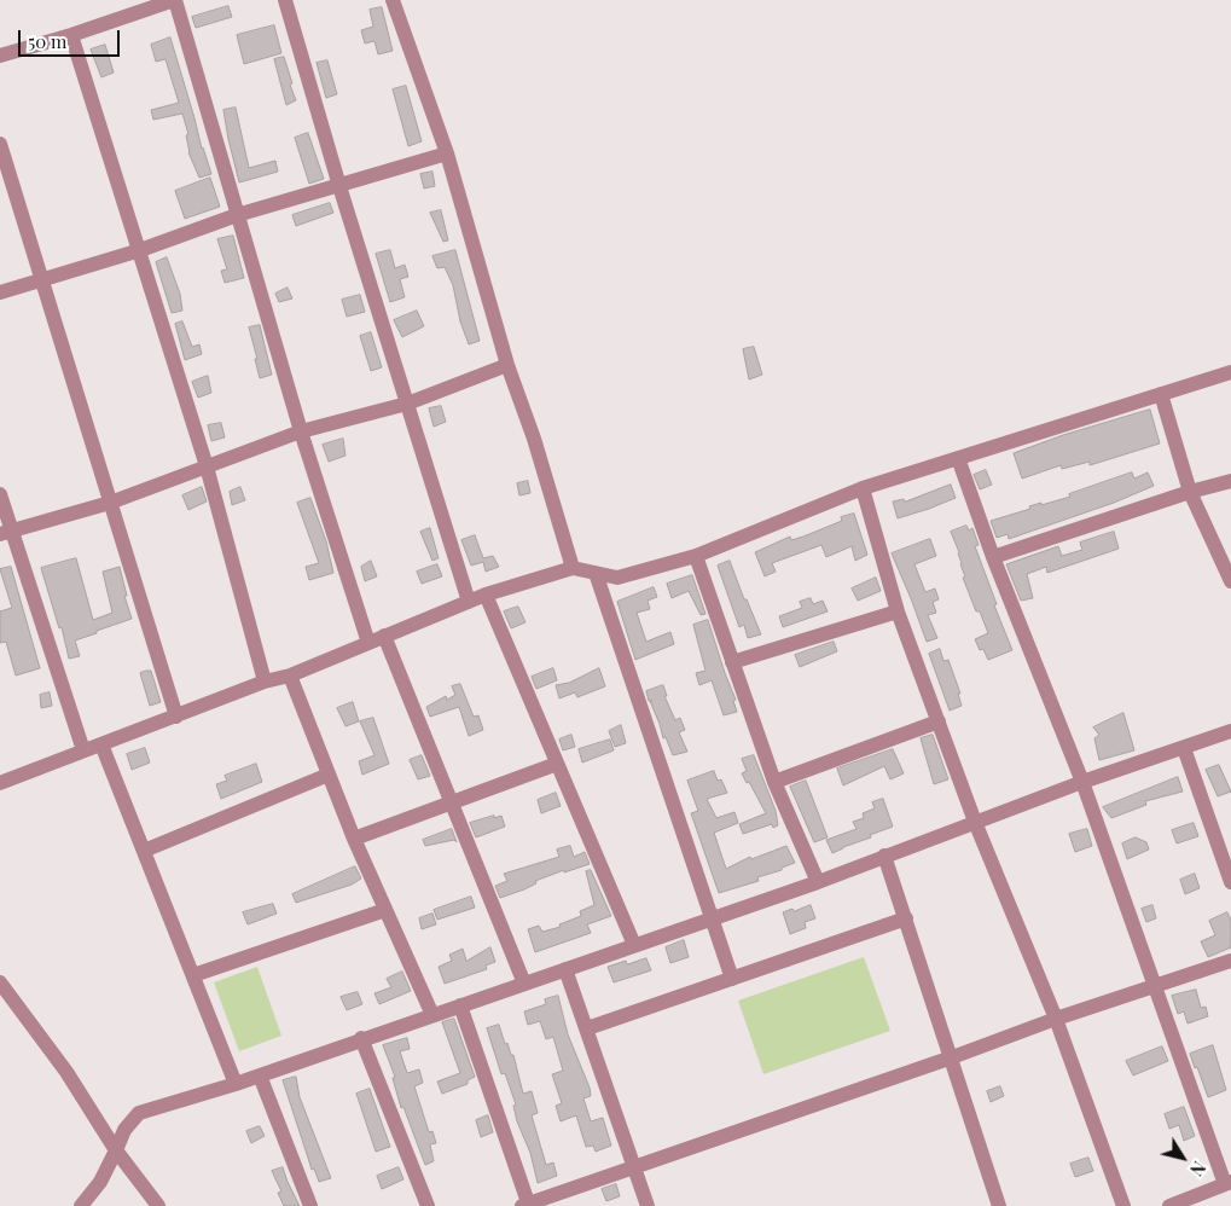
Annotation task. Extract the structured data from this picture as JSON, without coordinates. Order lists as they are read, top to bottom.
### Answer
{
  "scale_bar": "50 m",
  "north": "bottom right"
}
